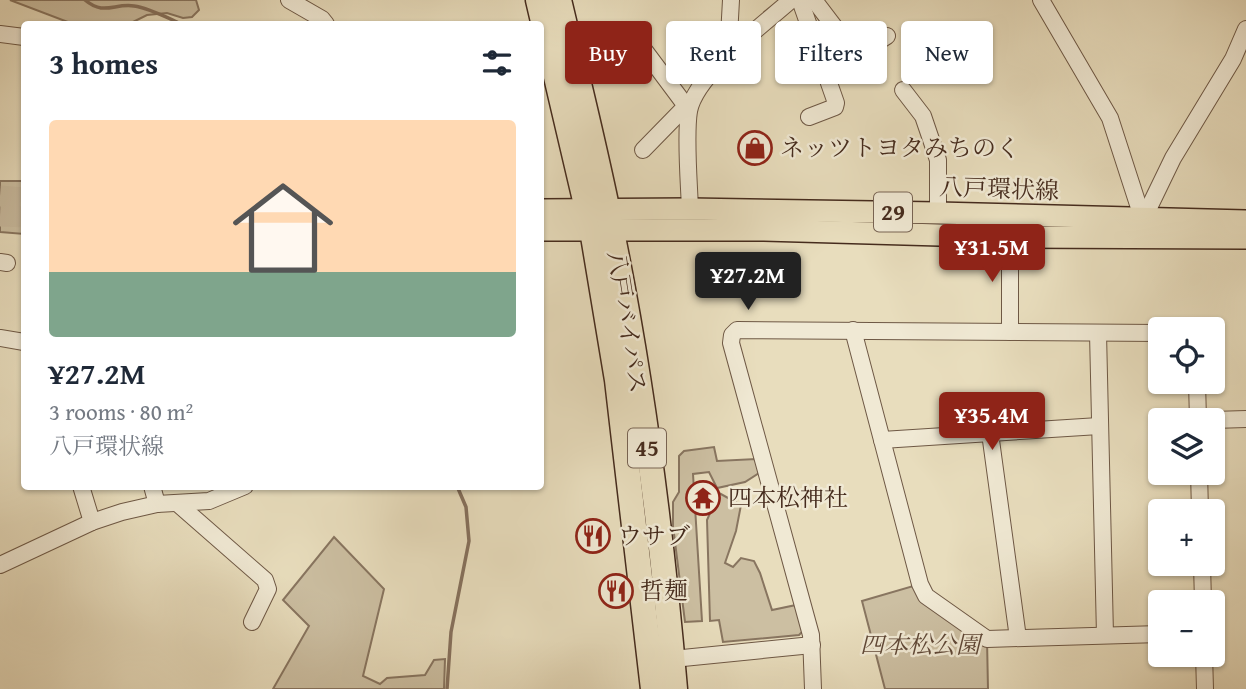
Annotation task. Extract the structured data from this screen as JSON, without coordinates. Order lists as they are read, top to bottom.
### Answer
{
  "streets": {
    "highway": ["八戸バイパス", "45"],
    "main road": ["八戸環状線", "29"]
  },
  "crossings": [
    ["八戸環状線", "八戸バイパス"]
  ],
  "parks": ["四本松公園"],
  "places": {
    "shop": ["ネッツトヨタみちのく"],
    "temple": ["四本松神社"],
    "restaurant": ["ウサブ", "哲麺"]
  },
  "page": {
    "chip": [
      "Buy",
      "Rent",
      "Filters",
      "New"
    ],
    "heading": "3 homes",
    "list": [
      {
        "name": "¥27.2M",
        "note": "3 rooms · 80 m² · 八戸環状線"
      }
    ],
    "price": ["¥31.5M", "¥27.2M", "¥35.4M"],
    "map_buttons": ["+", "−"]
  }
}
